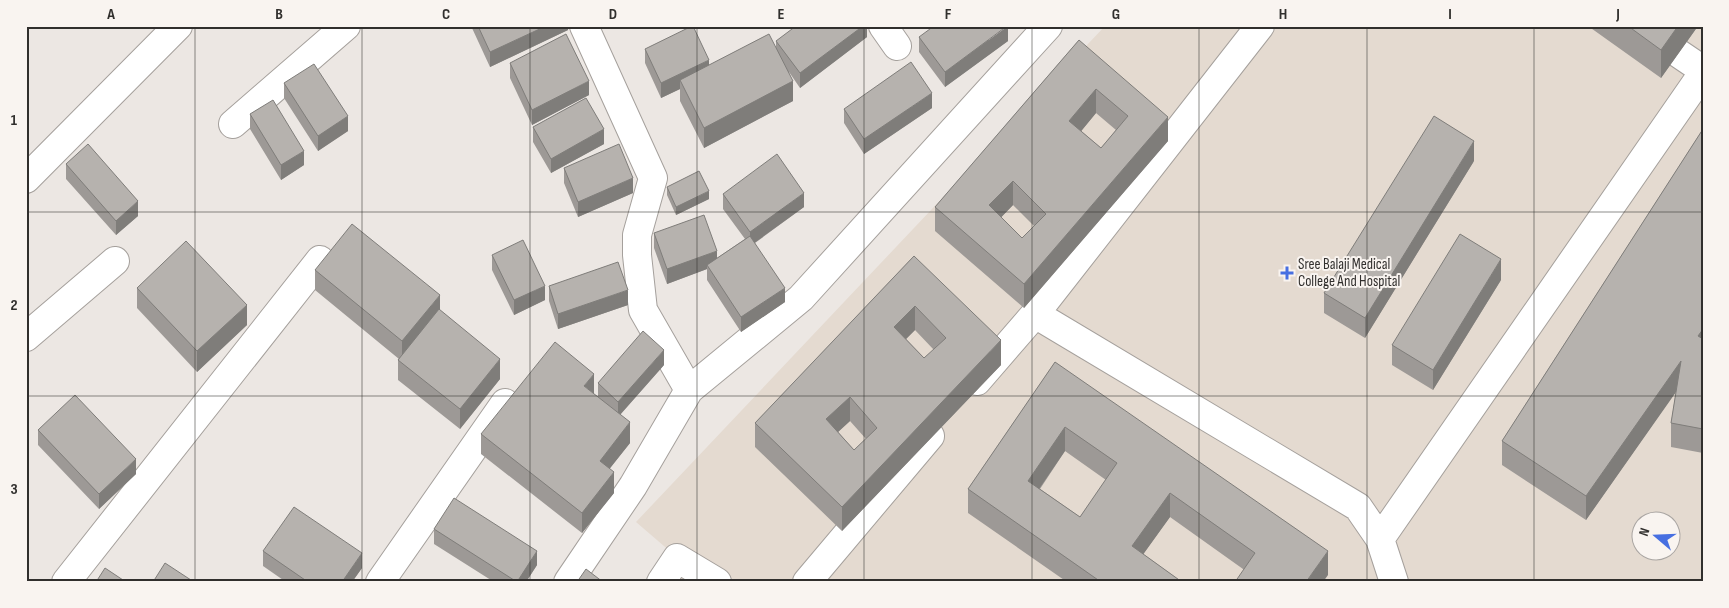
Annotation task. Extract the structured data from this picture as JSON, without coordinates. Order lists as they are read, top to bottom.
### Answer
{
  "places": {
    "health": ["Sree Balaji Medical College And Hospital"]
  },
  "north": "left",
  "grid": {
    "columns": [
      "A",
      "B",
      "C",
      "D",
      "E",
      "F",
      "G",
      "H",
      "I",
      "J"
    ],
    "rows": ["1", "2", "3"]
  }
}
